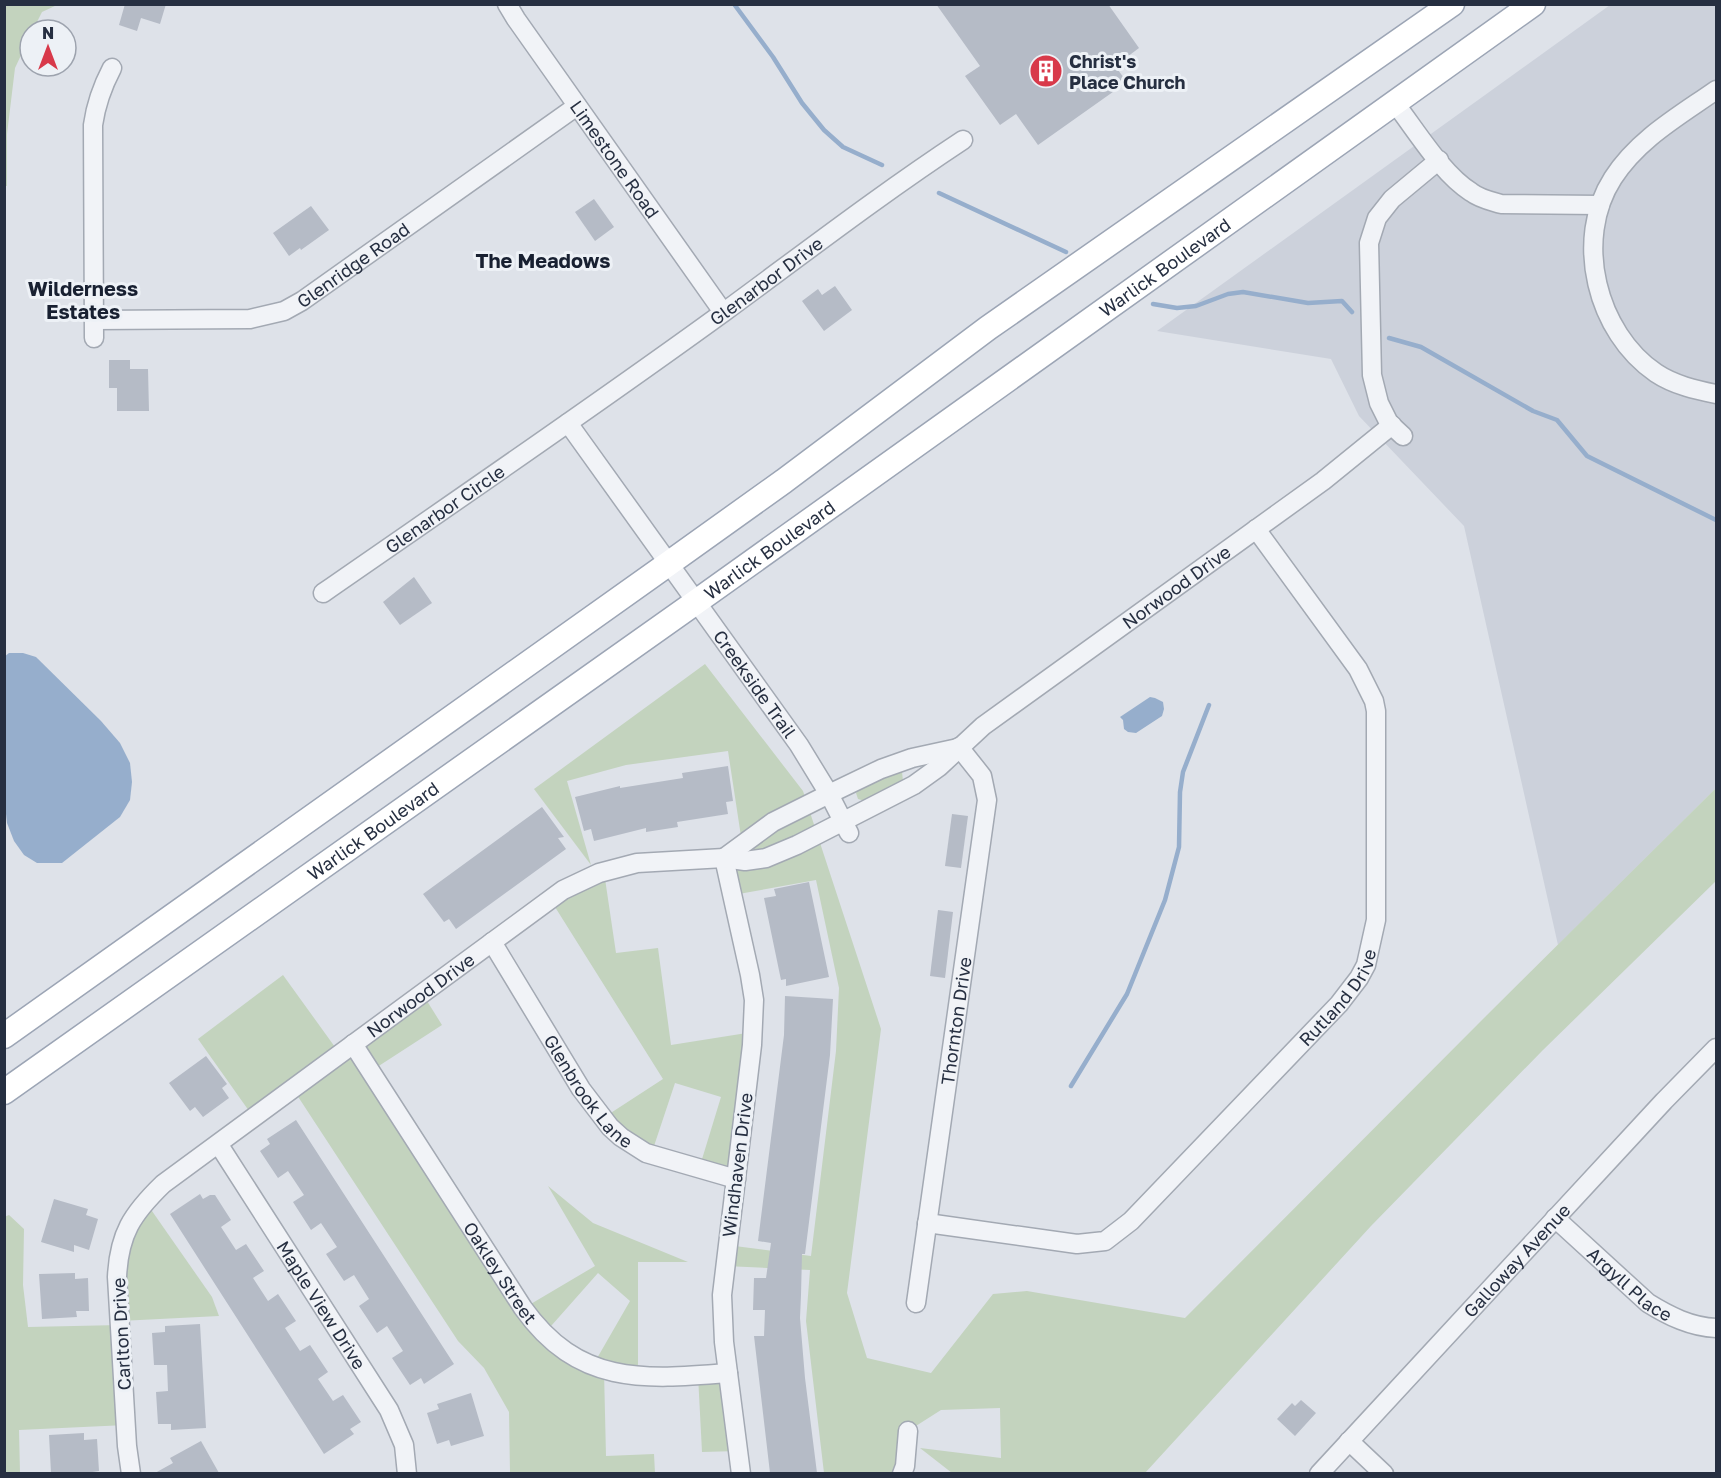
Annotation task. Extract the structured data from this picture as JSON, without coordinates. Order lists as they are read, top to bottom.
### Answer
{
  "streets": {
    "main road": ["Warlick Boulevard"],
    "street": [
      "Limestone Road",
      "Glenridge Road",
      "Glenarbor Drive",
      "Glenarbor Circle",
      "Norwood Drive",
      "Creekside Trail",
      "Rutland Drive",
      "Thornton Drive",
      "Glenbrook Lane",
      "Windhaven Drive",
      "Galloway Avenue",
      "Oakley Street",
      "Argyll Place",
      "Maple View Drive",
      "Carlton Drive"
    ]
  },
  "crossings": [
    ["Limestone Road", "Glenridge Road"],
    ["Limestone Road", "Glenarbor Drive"],
    ["Warlick Boulevard", "Creekside Trail"],
    ["Glenarbor Drive", "Glenarbor Circle"],
    ["Glenarbor Drive", "Creekside Trail"],
    ["Glenarbor Circle", "Creekside Trail"],
    ["Norwood Drive", "Creekside Trail"],
    ["Norwood Drive", "Rutland Drive"],
    ["Norwood Drive", "Thornton Drive"],
    ["Norwood Drive", "Glenbrook Lane"],
    ["Norwood Drive", "Windhaven Drive"],
    ["Norwood Drive", "Oakley Street"],
    ["Norwood Drive", "Maple View Drive"],
    ["Norwood Drive", "Carlton Drive"],
    ["Rutland Drive", "Thornton Drive"],
    ["Glenbrook Lane", "Windhaven Drive"],
    ["Windhaven Drive", "Oakley Street"],
    ["Galloway Avenue", "Argyll Place"]
  ],
  "districts": ["The Meadows", "Wilderness Estates"],
  "places": {
    "building": ["Christ's Place Church"]
  },
  "north": "top"
}
